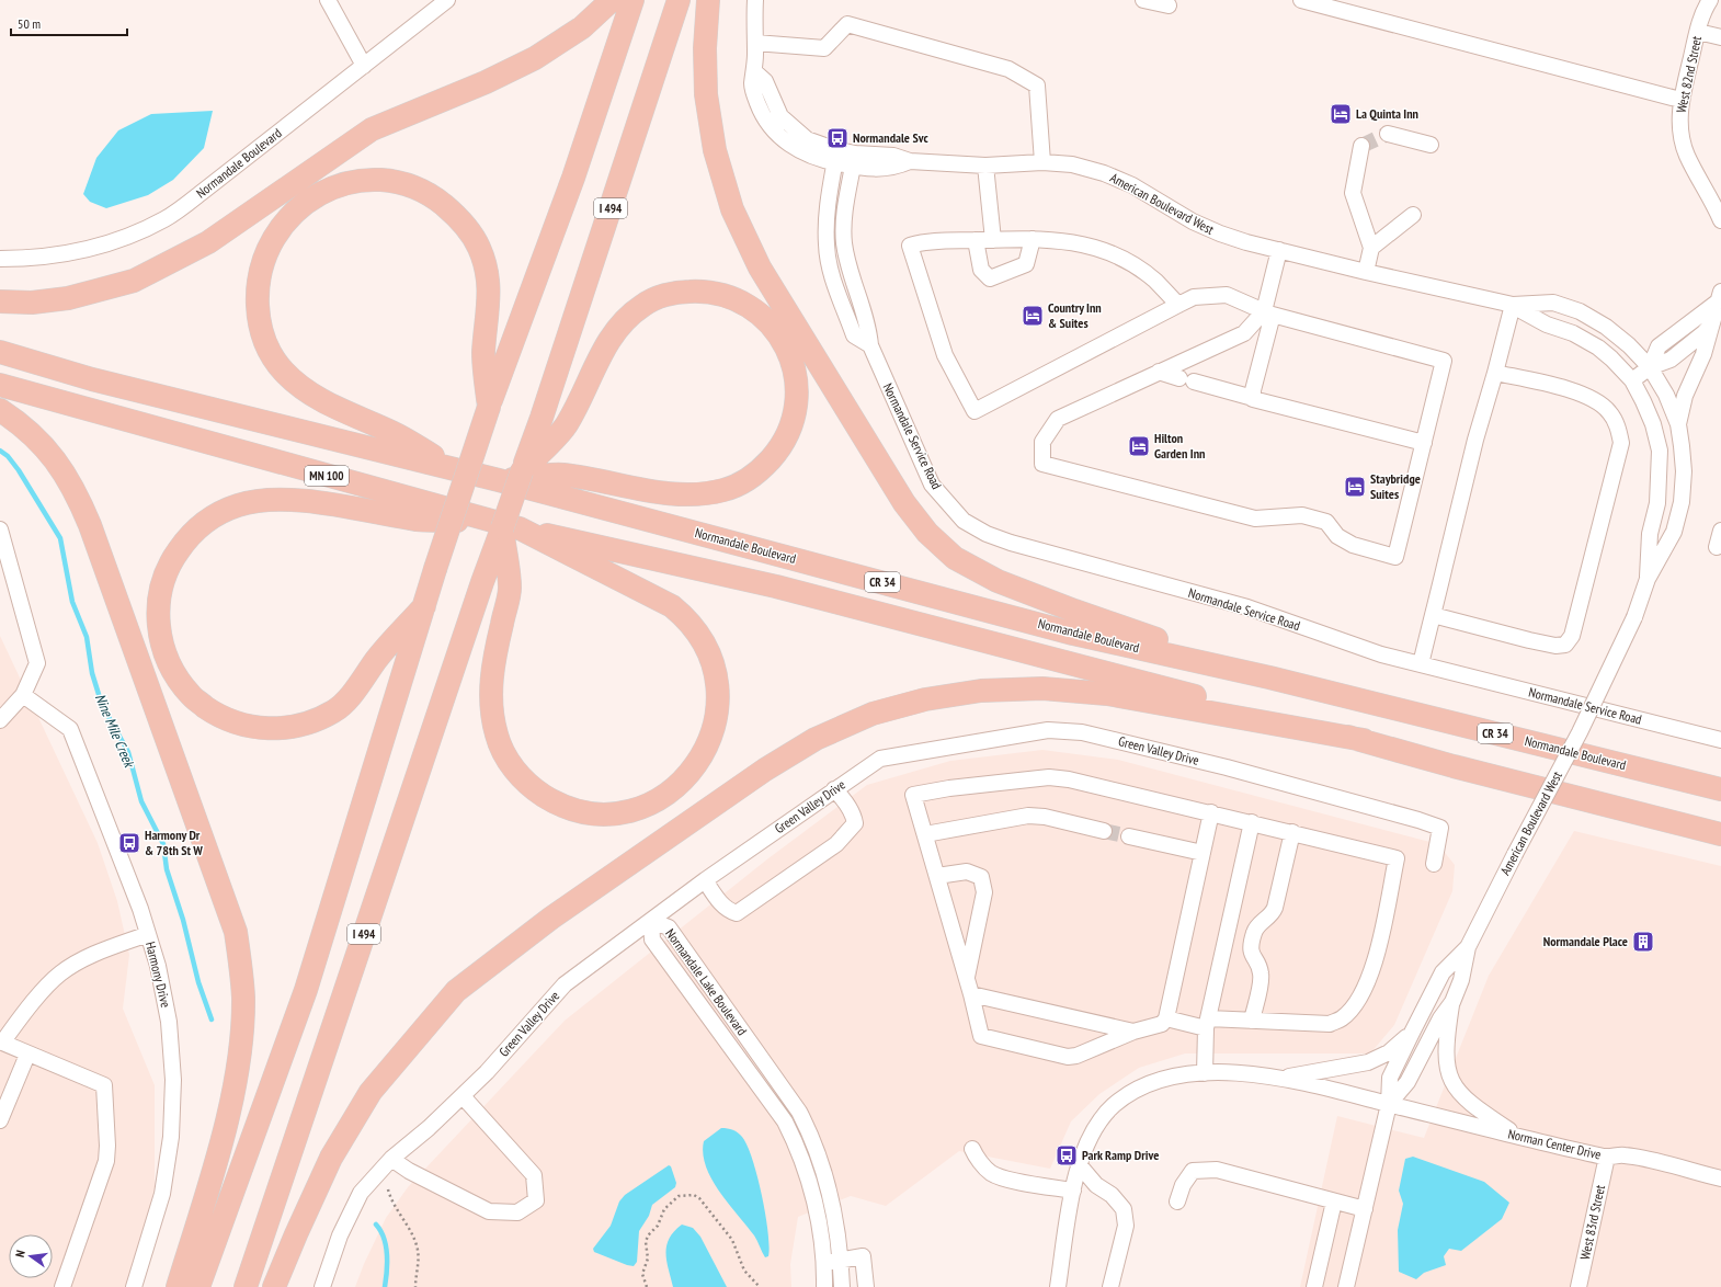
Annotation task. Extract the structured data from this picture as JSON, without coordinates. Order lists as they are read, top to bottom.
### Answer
{
  "streets": {
    "highway": [
      "Normandale Boulevard",
      "I 494",
      "MN 100",
      "CR 34"
    ],
    "street": [
      "West 82nd Street",
      "American Boulevard West",
      "Normandale Service Road",
      "Green Valley Drive",
      "Harmony Drive",
      "Normandale Lake Boulevard",
      "Norman Center Drive",
      "West 83rd Street"
    ]
  },
  "crossings": [
    ["American Boulevard West", "Normandale Service Road"],
    ["American Boulevard West", "Norman Center Drive"],
    ["I 494", "MN 100"],
    ["I 494", "CR 34"],
    ["MN 100", "CR 34"],
    ["Green Valley Drive", "Normandale Lake Boulevard"],
    ["Norman Center Drive", "West 83rd Street"]
  ],
  "water": ["Nine Mile Creek"],
  "places": {
    "hotel": [
      "La Quinta Inn",
      "Country Inn & Suites",
      "Hilton Garden Inn",
      "Staybridge Suites"
    ],
    "bus stop": ["Normandale Svc", "Harmony Dr & 78th St W", "Park Ramp Drive"],
    "building": ["Normandale Place"]
  },
  "scale_bar": "50 m",
  "north": "left"
}
